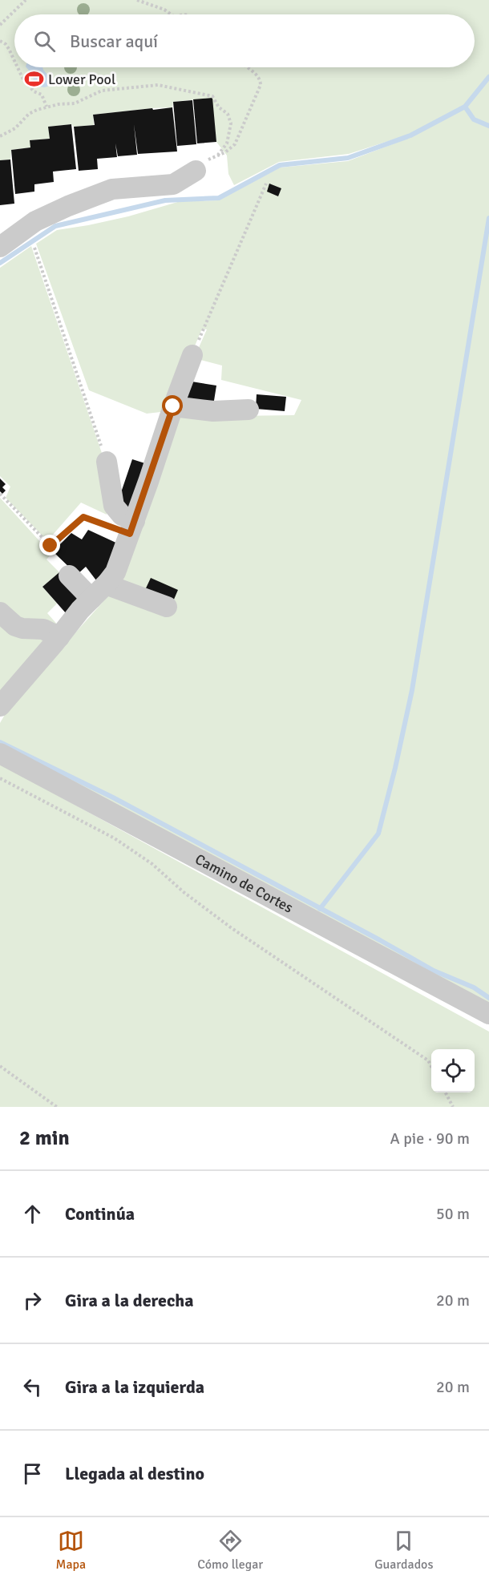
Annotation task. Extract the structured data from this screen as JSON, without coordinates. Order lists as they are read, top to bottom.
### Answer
{
  "streets": {
    "street": ["Camino de Cortes"]
  },
  "places": {
    "sports": ["Lower Pool"]
  },
  "page": {
    "search": "Buscar aquí",
    "heading": ["2 min", "A pie · 90 m"],
    "list": [
      ["Continúa", "50 m"],
      ["Gira a la derecha", "20 m"],
      ["Gira a la izquierda", "20 m"],
      "Llegada al destino"
    ],
    "nav": ["Mapa", "Cómo llegar", "Guardados"]
  }
}
